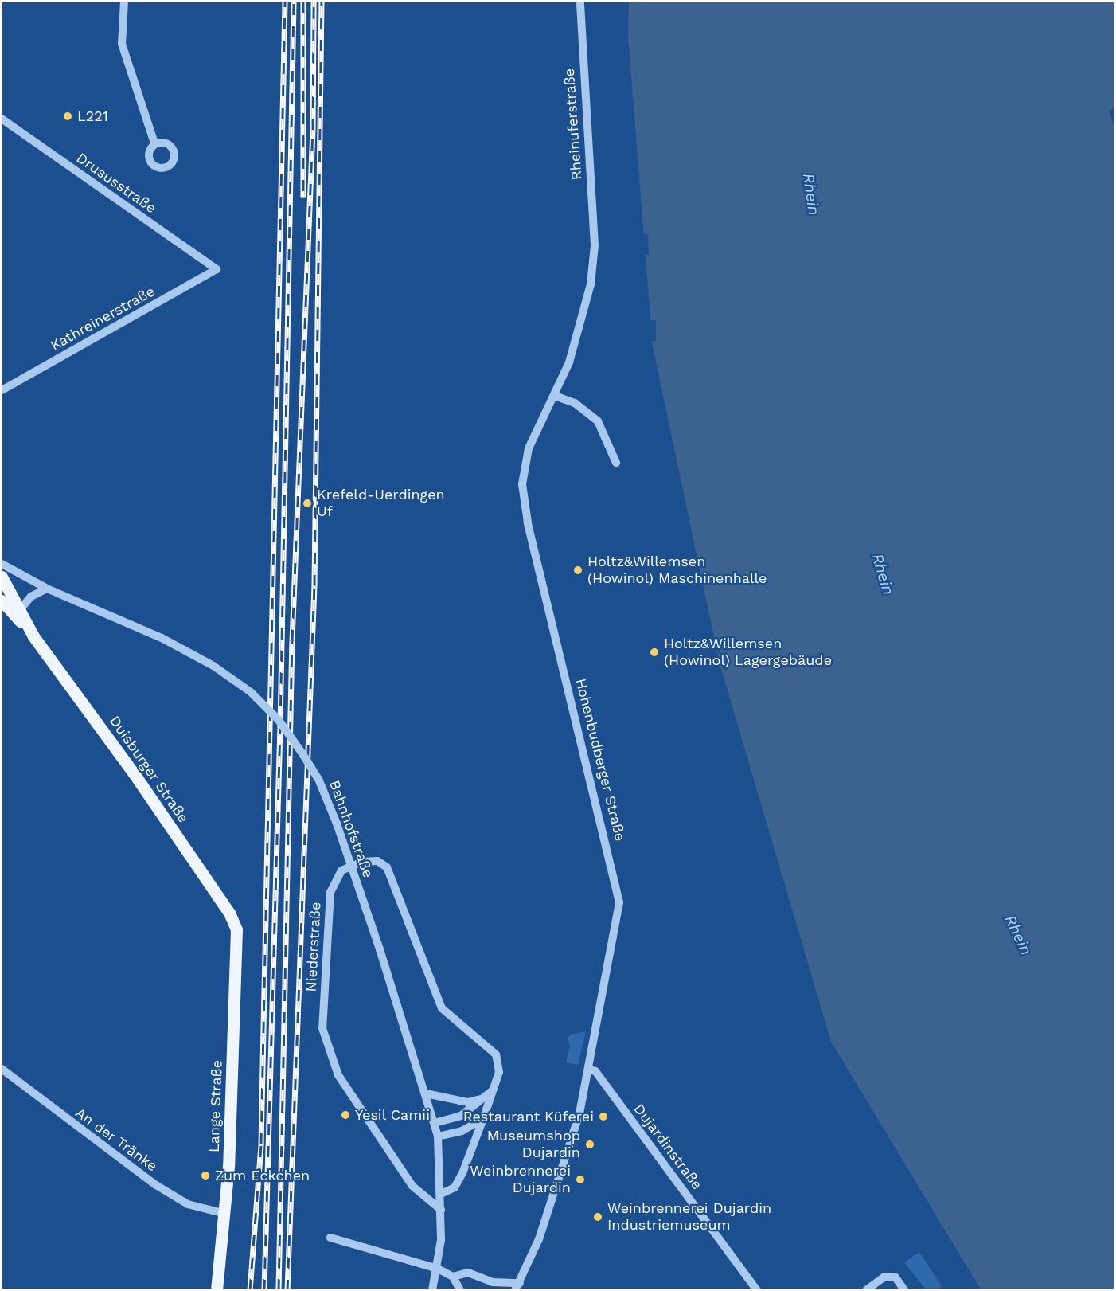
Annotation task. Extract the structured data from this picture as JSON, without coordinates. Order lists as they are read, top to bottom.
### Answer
{
  "streets": {
    "main road": ["Duisburger Straße", "Lange Straße"],
    "street": [
      "Rheinuferstraße",
      "Drususstraße",
      "Kathreinerstraße",
      "Hohenbudberger Straße",
      "Bahnhofstraße",
      "Niederstraße",
      "An der Tränke",
      "Dujardinstraße"
    ]
  },
  "crossings": [
    ["Rheinuferstraße", "Hohenbudberger Straße"],
    ["Drususstraße", "Kathreinerstraße"],
    ["Hohenbudberger Straße", "Dujardinstraße"],
    ["Duisburger Straße", "Lange Straße"],
    ["Bahnhofstraße", "Niederstraße"],
    ["Lange Straße", "An der Tränke"]
  ],
  "water": ["Rhein"],
  "places": [
    "L221",
    "Krefeld-Uerdingen Uf",
    "Holtz&Willemsen (Howinol) Maschinenhalle",
    "Holtz&Willemsen (Howinol) Lagergebäude",
    "Yesil Camii",
    "Restaurant Küferei",
    "Museumshop Dujardin",
    "Zum Eckchen",
    "Weinbrennerei Dujardin",
    "Weinbrennerei Dujardin Industriemuseum"
  ]
}
